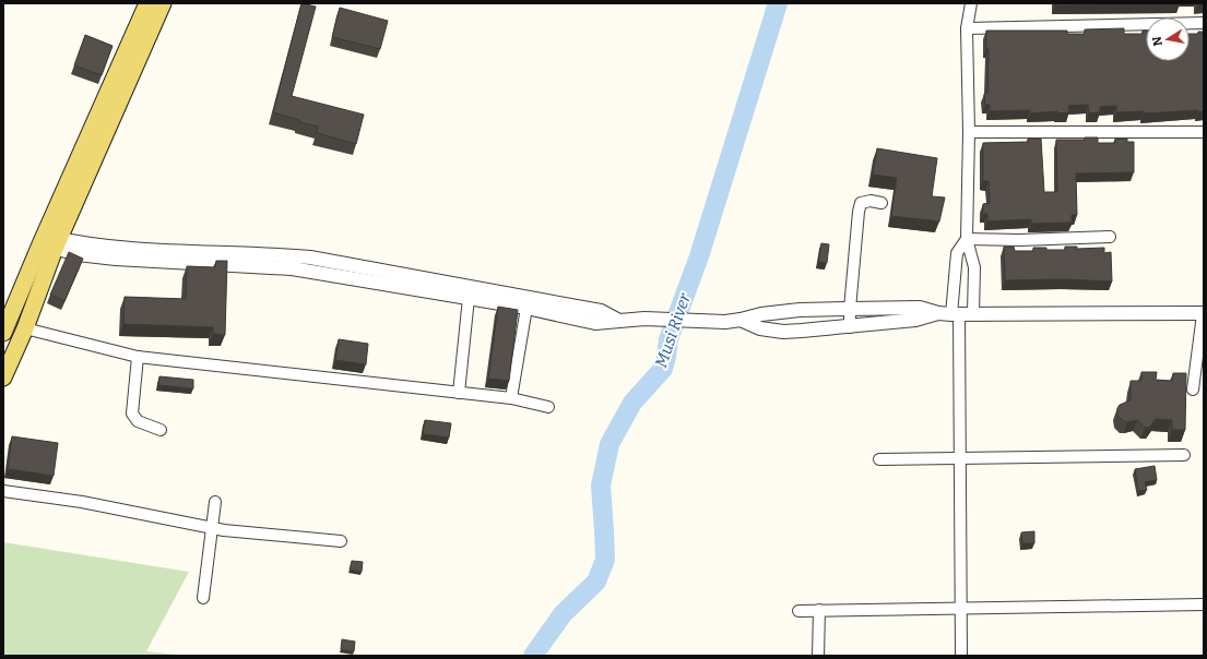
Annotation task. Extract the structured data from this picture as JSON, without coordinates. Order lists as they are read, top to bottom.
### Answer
{
  "water": ["Musi River"],
  "north": "left"
}
